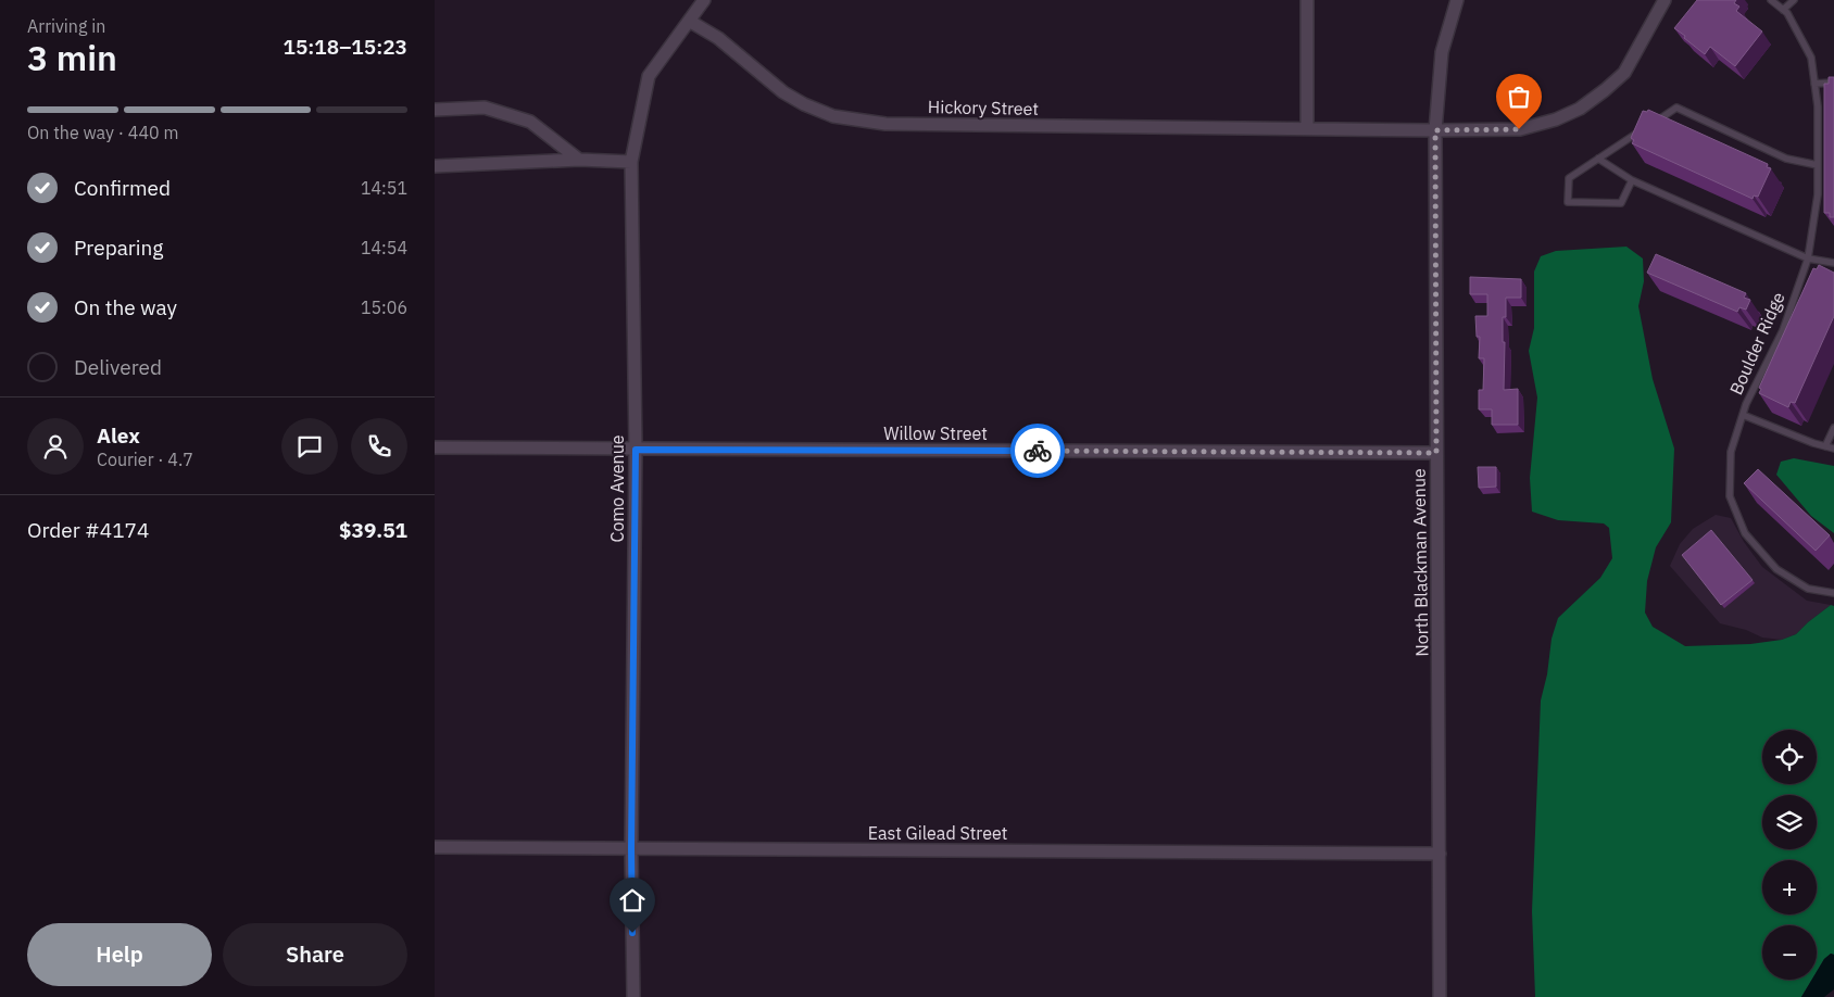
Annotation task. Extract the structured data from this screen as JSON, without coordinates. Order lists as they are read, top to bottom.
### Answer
{
  "streets": {
    "street": [
      "Hickory Street",
      "Willow Street",
      "Como Avenue",
      "North Blackman Avenue",
      "East Gilead Street"
    ],
    "lane": ["Boulder Ridge"]
  },
  "crossings": [
    ["Hickory Street", "Como Avenue"],
    ["Hickory Street", "North Blackman Avenue"],
    ["Willow Street", "Como Avenue"],
    ["Willow Street", "North Blackman Avenue"],
    ["Como Avenue", "East Gilead Street"],
    ["North Blackman Avenue", "East Gilead Street"]
  ],
  "page": {
    "heading": ["3 min", "Arriving in", "15:18–15:23"],
    "panel": [
      "Alex",
      "Courier · 4.7",
      "Order #4174",
      "$39.51"
    ],
    "bar": "On the way · 440 m",
    "list": [
      ["Confirmed", "14:51"],
      ["Preparing", "14:54"],
      ["On the way", "15:06"],
      "Delivered"
    ],
    "map_buttons": ["+", "−"],
    "buttons": ["Help", "Share"]
  }
}
